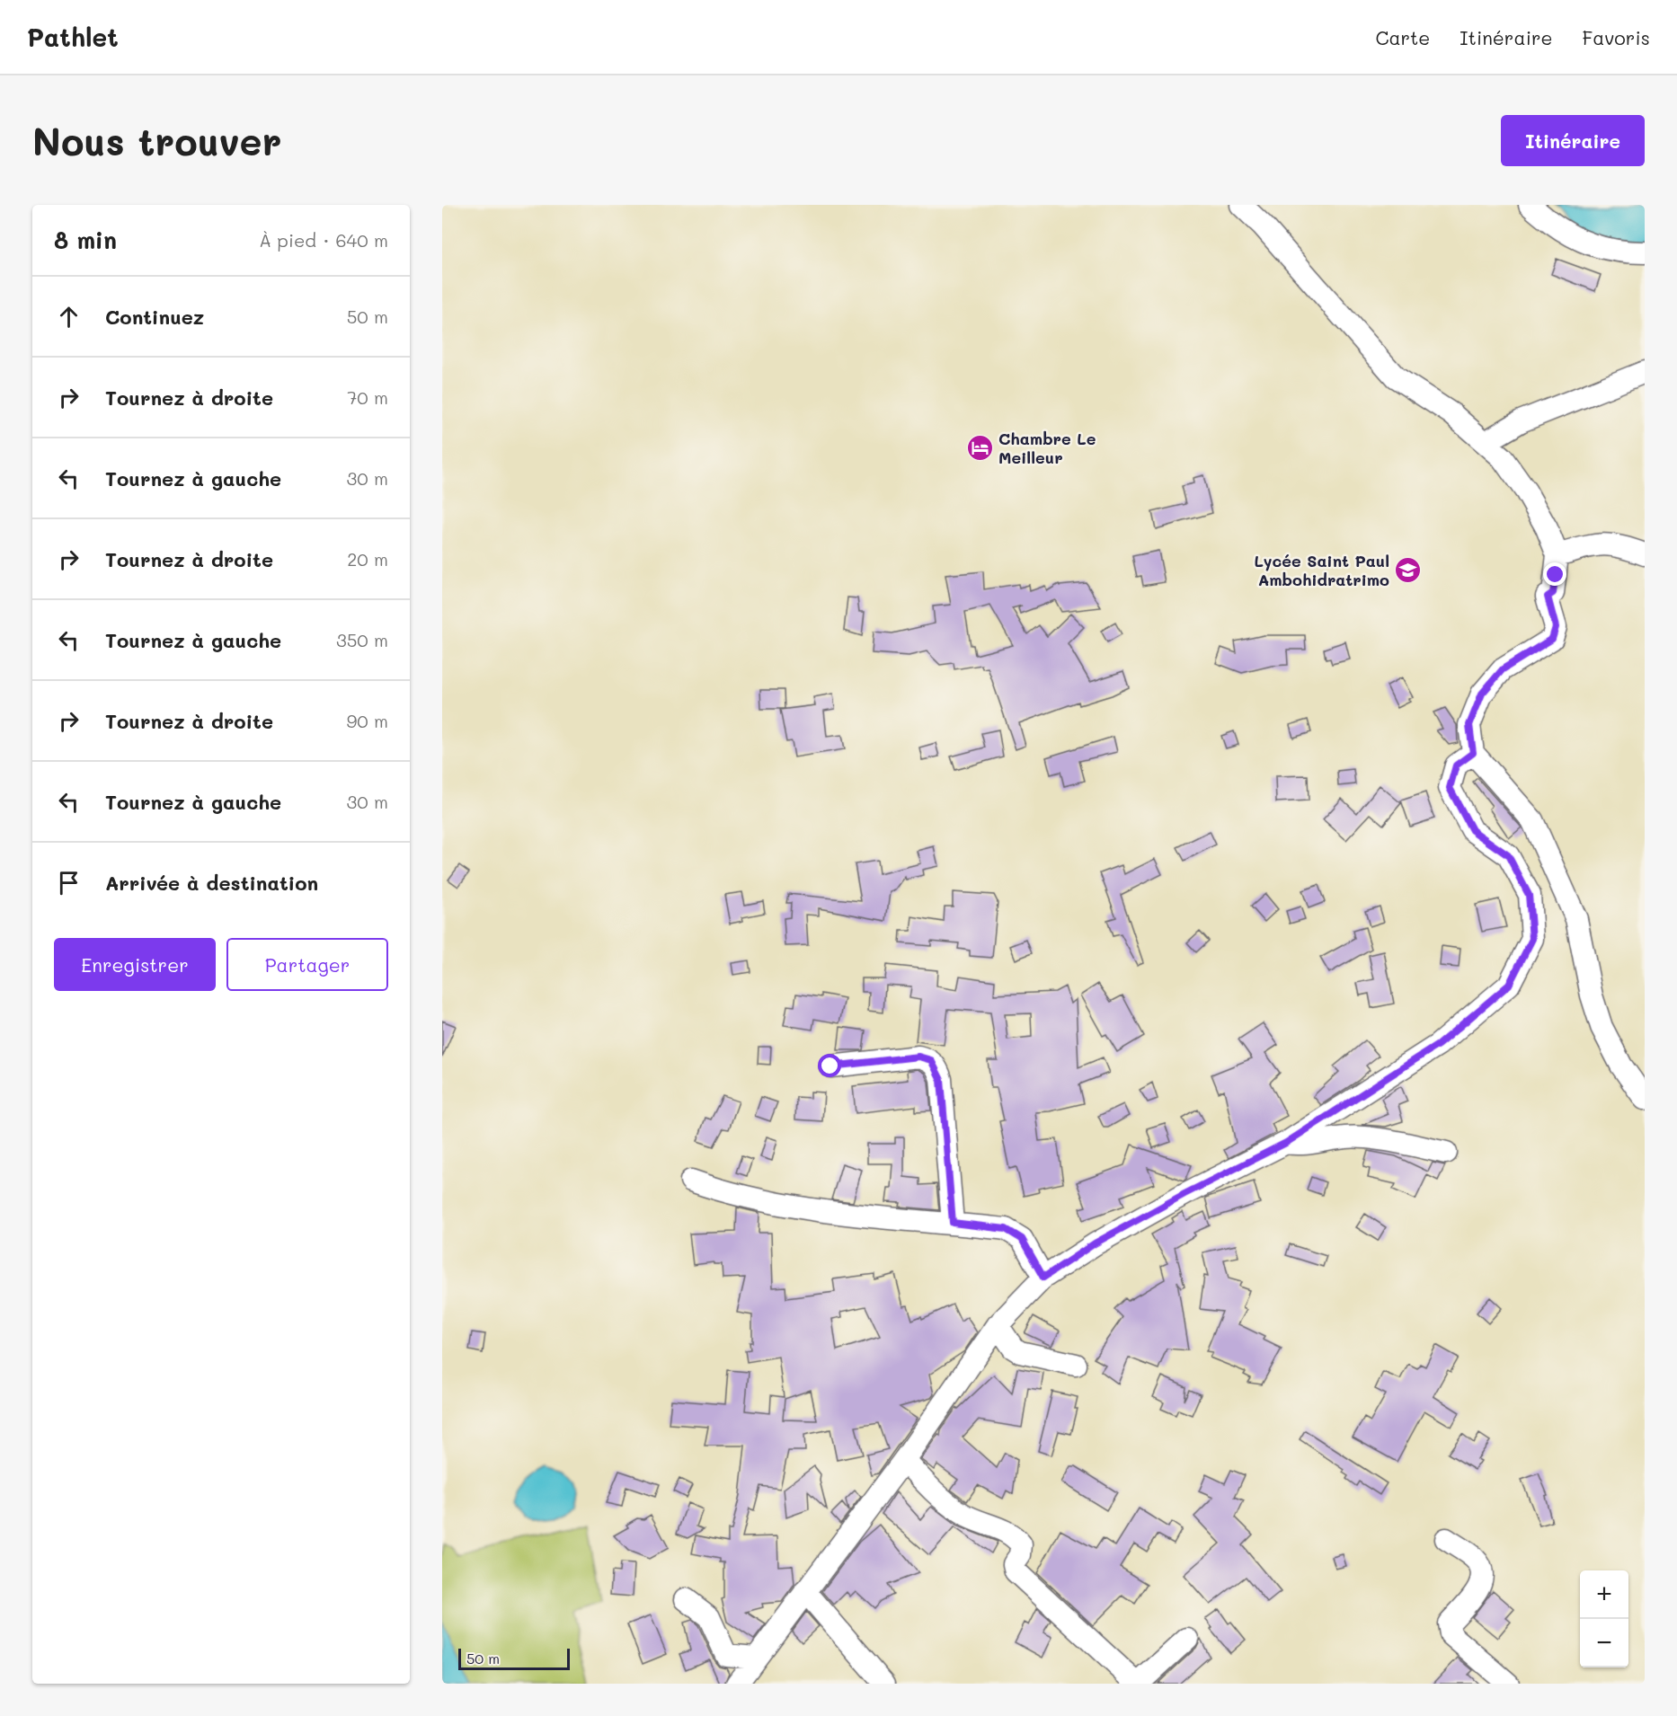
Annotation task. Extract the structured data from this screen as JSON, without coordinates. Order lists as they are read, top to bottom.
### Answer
{
  "places": {
    "hotel": ["Chambre Le Meilleur"],
    "school or university": ["Lycée Saint Paul Ambohidratrimo"]
  },
  "scale_bar": "50 m",
  "page": {
    "header": "Pathlet",
    "nav": ["Carte", "Itinéraire", "Favoris"],
    "buttons": [
      "Itinéraire",
      ["Enregistrer", "Partager"]
    ],
    "title": "Nous trouver",
    "heading": ["8 min", "À pied · 640 m"],
    "list": [
      ["Continuez", "50 m"],
      ["Tournez à droite", "70 m"],
      ["Tournez à gauche", "30 m"],
      ["Tournez à droite", "20 m"],
      ["Tournez à gauche", "350 m"],
      ["Tournez à droite", "90 m"],
      ["Tournez à gauche", "30 m"],
      "Arrivée à destination"
    ],
    "map_buttons": ["+", "−"],
    "scale": "50 m"
  }
}
